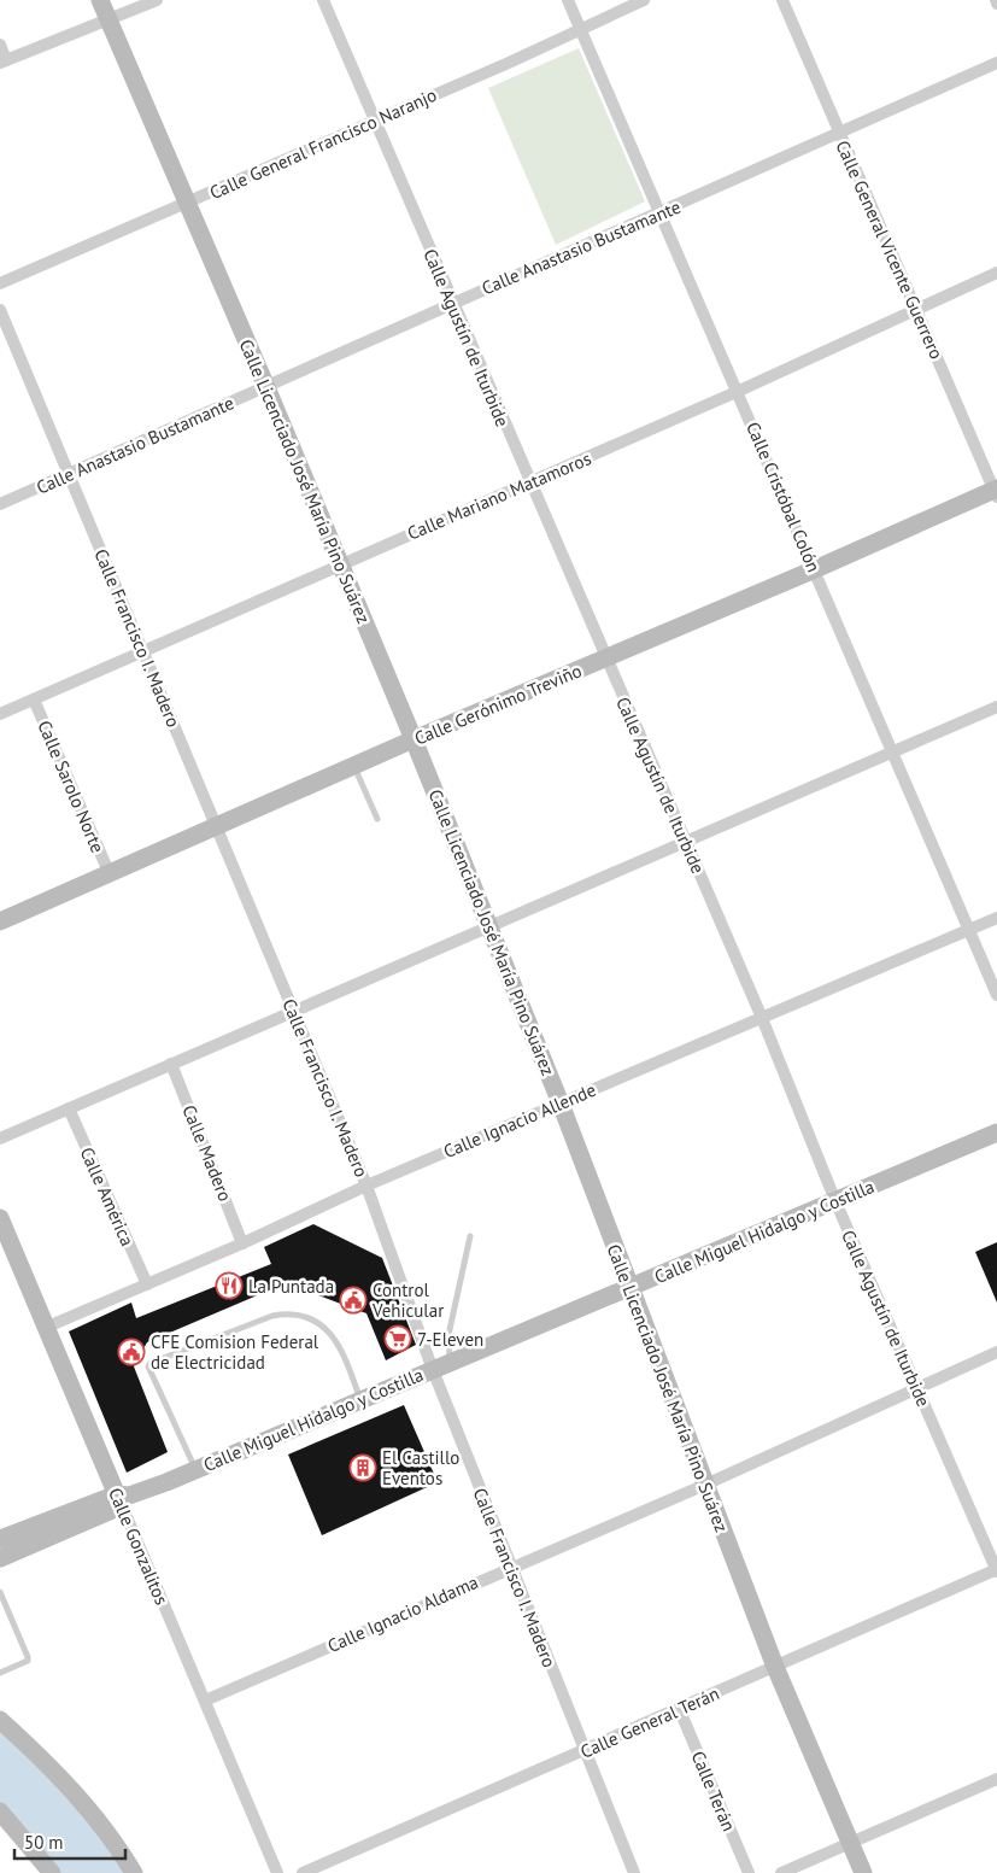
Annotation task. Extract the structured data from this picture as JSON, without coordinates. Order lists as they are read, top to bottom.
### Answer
{
  "streets": {
    "street": [
      "Calle General Francisco Naranjo",
      "Calle Anastasio Bustamante",
      "Calle General Vicente Guerrero",
      "Calle Agustín de Iturbide",
      "Calle Licenciado José María Pino Suárez",
      "Calle Mariano Matamoros",
      "Calle Cristóbal Colón",
      "Calle Francisco I. Madero",
      "Calle Gerónimo Treviño",
      "Calle Sarolo Norte",
      "Calle Ignacio Allende",
      "Calle Madero",
      "Calle América",
      "Calle Miguel Hidalgo y Costilla",
      "Calle Gonzalitos",
      "Calle Ignacio Aldama",
      "Calle General Terán",
      "Calle Terán"
    ]
  },
  "crossings": [
    ["Calle General Francisco Naranjo", "Calle Agustín de Iturbide"],
    ["Calle General Francisco Naranjo", "Calle Licenciado José María Pino Suárez"],
    ["Calle General Francisco Naranjo", "Calle Cristóbal Colón"],
    ["Calle Anastasio Bustamante", "Calle General Vicente Guerrero"],
    ["Calle Anastasio Bustamante", "Calle Agustín de Iturbide"],
    ["Calle Anastasio Bustamante", "Calle Licenciado José María Pino Suárez"],
    ["Calle Anastasio Bustamante", "Calle Cristóbal Colón"],
    ["Calle Anastasio Bustamante", "Calle Francisco I. Madero"],
    ["Calle General Vicente Guerrero", "Calle Mariano Matamoros"],
    ["Calle General Vicente Guerrero", "Calle Gerónimo Treviño"],
    ["Calle Agustín de Iturbide", "Calle Mariano Matamoros"],
    ["Calle Agustín de Iturbide", "Calle Gerónimo Treviño"],
    ["Calle Agustín de Iturbide", "Calle Ignacio Allende"],
    ["Calle Agustín de Iturbide", "Calle Miguel Hidalgo y Costilla"],
    ["Calle Agustín de Iturbide", "Calle Ignacio Aldama"],
    ["Calle Agustín de Iturbide", "Calle General Terán"],
    ["Calle Licenciado José María Pino Suárez", "Calle Mariano Matamoros"],
    ["Calle Licenciado José María Pino Suárez", "Calle Gerónimo Treviño"],
    ["Calle Licenciado José María Pino Suárez", "Calle Ignacio Allende"],
    ["Calle Licenciado José María Pino Suárez", "Calle Miguel Hidalgo y Costilla"],
    ["Calle Licenciado José María Pino Suárez", "Calle Ignacio Aldama"],
    ["Calle Licenciado José María Pino Suárez", "Calle General Terán"],
    ["Calle Mariano Matamoros", "Calle Cristóbal Colón"],
    ["Calle Mariano Matamoros", "Calle Francisco I. Madero"],
    ["Calle Mariano Matamoros", "Calle Sarolo Norte"],
    ["Calle Cristóbal Colón", "Calle Gerónimo Treviño"],
    ["Calle Cristóbal Colón", "Calle Ignacio Allende"],
    ["Calle Francisco I. Madero", "Calle Gerónimo Treviño"],
    ["Calle Francisco I. Madero", "Calle Ignacio Allende"],
    ["Calle Francisco I. Madero", "Calle Miguel Hidalgo y Costilla"],
    ["Calle Francisco I. Madero", "Calle Ignacio Aldama"],
    ["Calle Francisco I. Madero", "Calle General Terán"],
    ["Calle Gerónimo Treviño", "Calle Sarolo Norte"],
    ["Calle Ignacio Allende", "Calle Madero"],
    ["Calle Ignacio Allende", "Calle América"],
    ["Calle Ignacio Allende", "Calle Gonzalitos"],
    ["Calle Miguel Hidalgo y Costilla", "Calle Gonzalitos"],
    ["Calle Gonzalitos", "Calle Ignacio Aldama"],
    ["Calle General Terán", "Calle Terán"]
  ],
  "places": {
    "restaurant": ["La Puntada"],
    "public building": ["Control Vehicular", "CFE Comision Federal de Electricidad"],
    "supermarket": ["7-Eleven"],
    "building": ["El Castillo Eventos"]
  },
  "scale_bar": "50 m"
}
